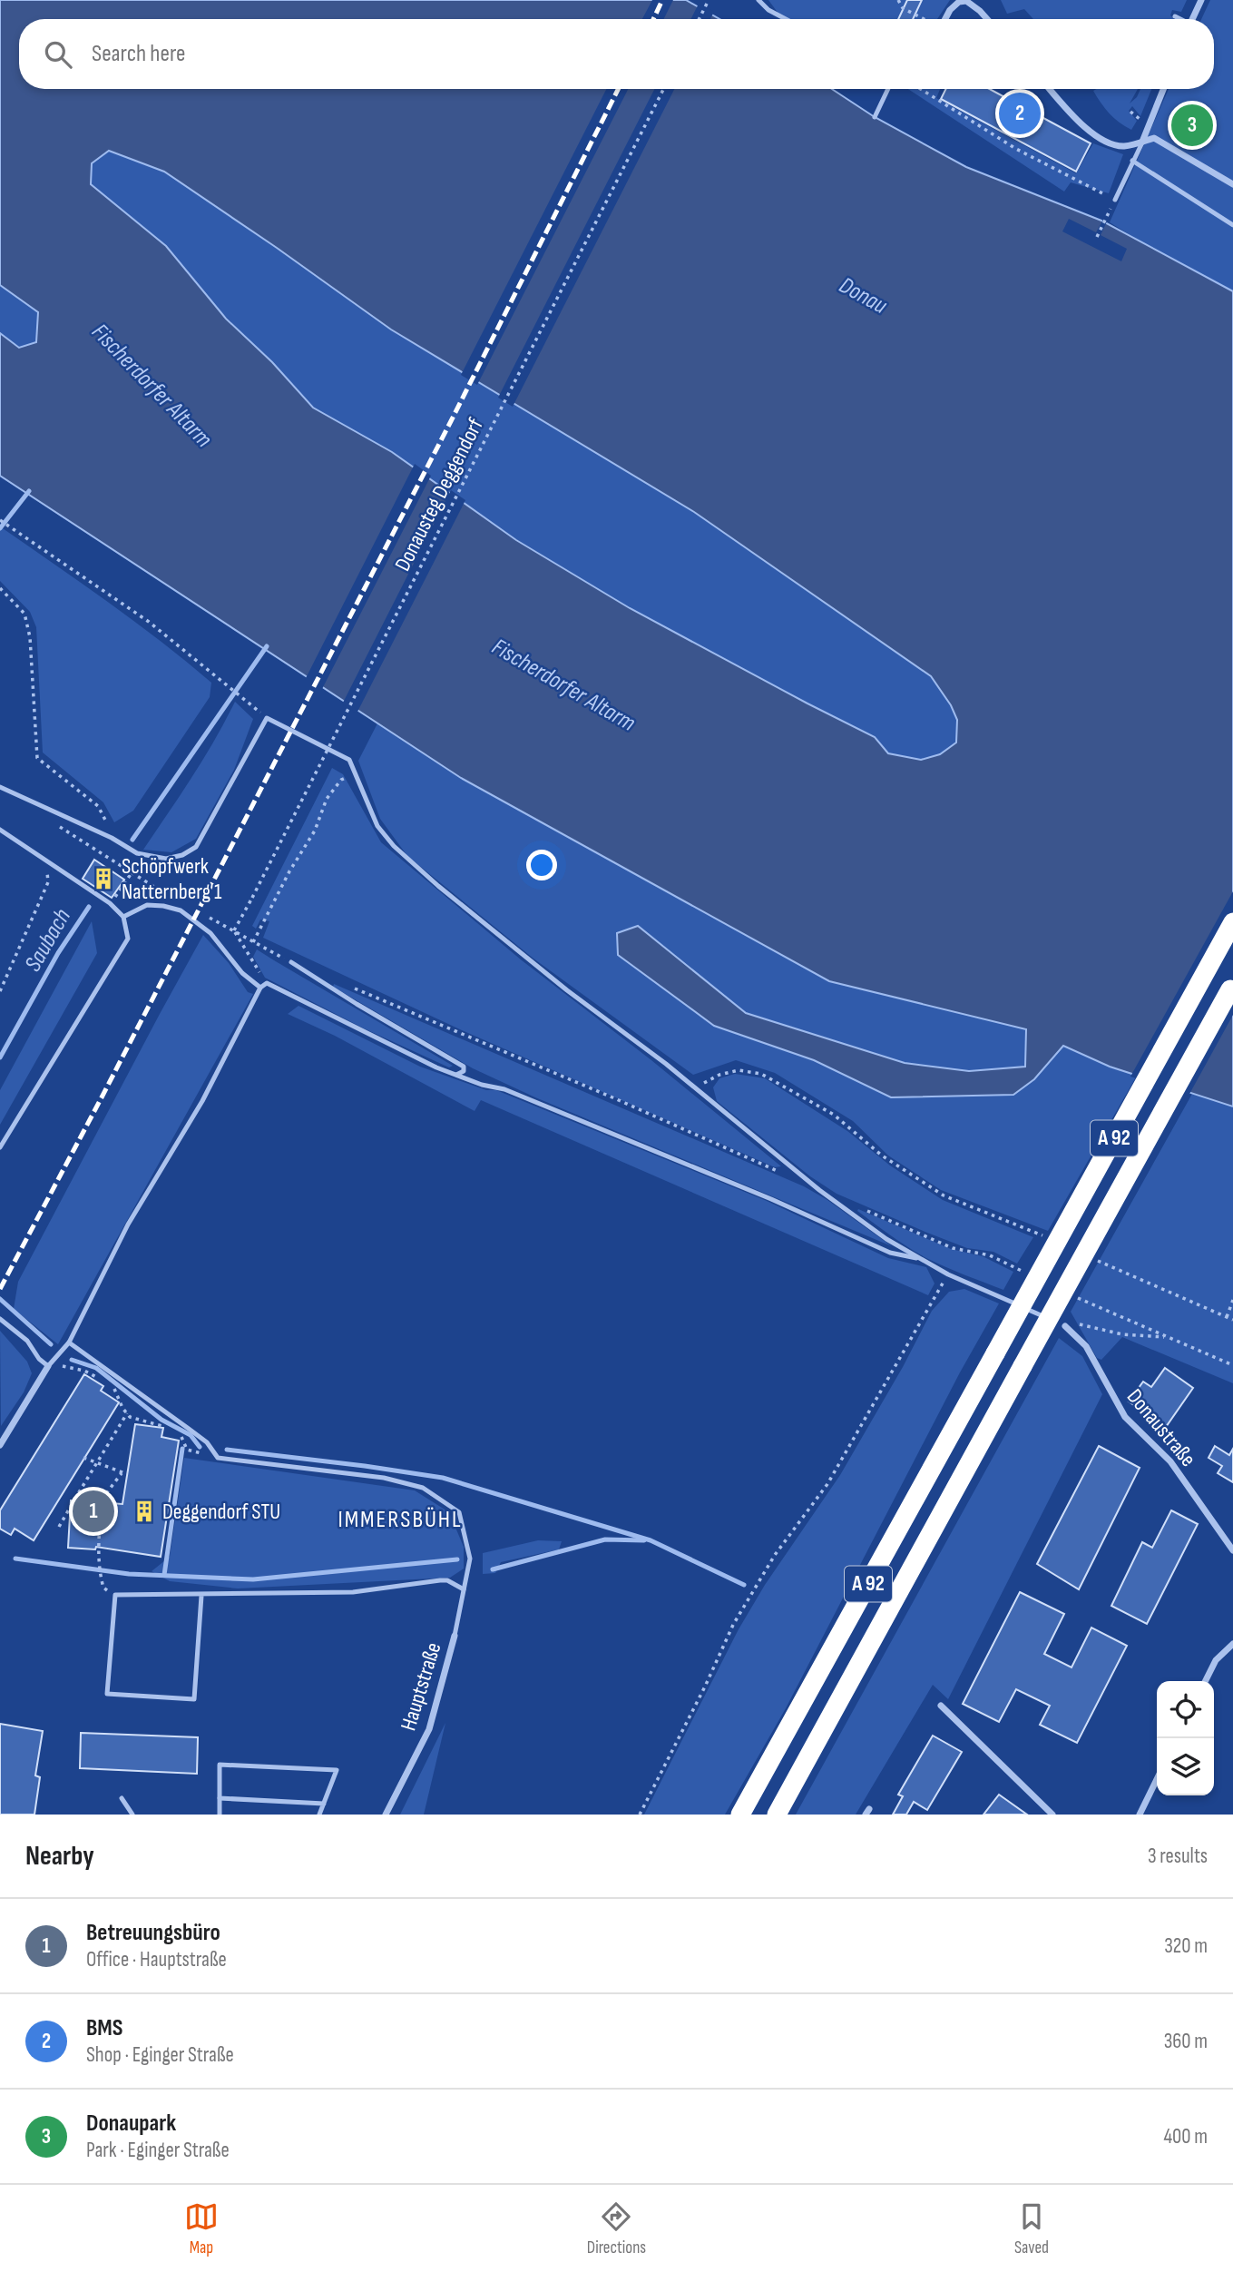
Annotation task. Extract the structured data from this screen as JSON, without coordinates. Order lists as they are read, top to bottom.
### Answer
{
  "streets": {
    "highway": ["A 92"],
    "street": ["Donaustraße", "Hauptstraße"],
    "path": ["Donausteg Deggendorf"]
  },
  "districts": ["IMMERSBÜHL"],
  "water": ["Donau", "Fischerdorfer Altarm", "Saubach"],
  "places": {
    "building": ["Schöpfwerk Natternberg 1", "Deggendorf STU"]
  },
  "page": {
    "search": "Search here",
    "pins": ["2", "3", "1"],
    "heading": ["Nearby", "3 results"],
    "list": [
      {
        "mark": "1",
        "name": "Betreuungsbüro",
        "note": "Office · Hauptstraße",
        "value": "320 m"
      },
      {
        "mark": "2",
        "name": "BMS",
        "note": "Shop · Eginger Straße",
        "value": "360 m"
      },
      {
        "mark": "3",
        "name": "Donaupark",
        "note": "Park · Eginger Straße",
        "value": "400 m"
      }
    ],
    "nav": ["Map", "Directions", "Saved"]
  }
}
